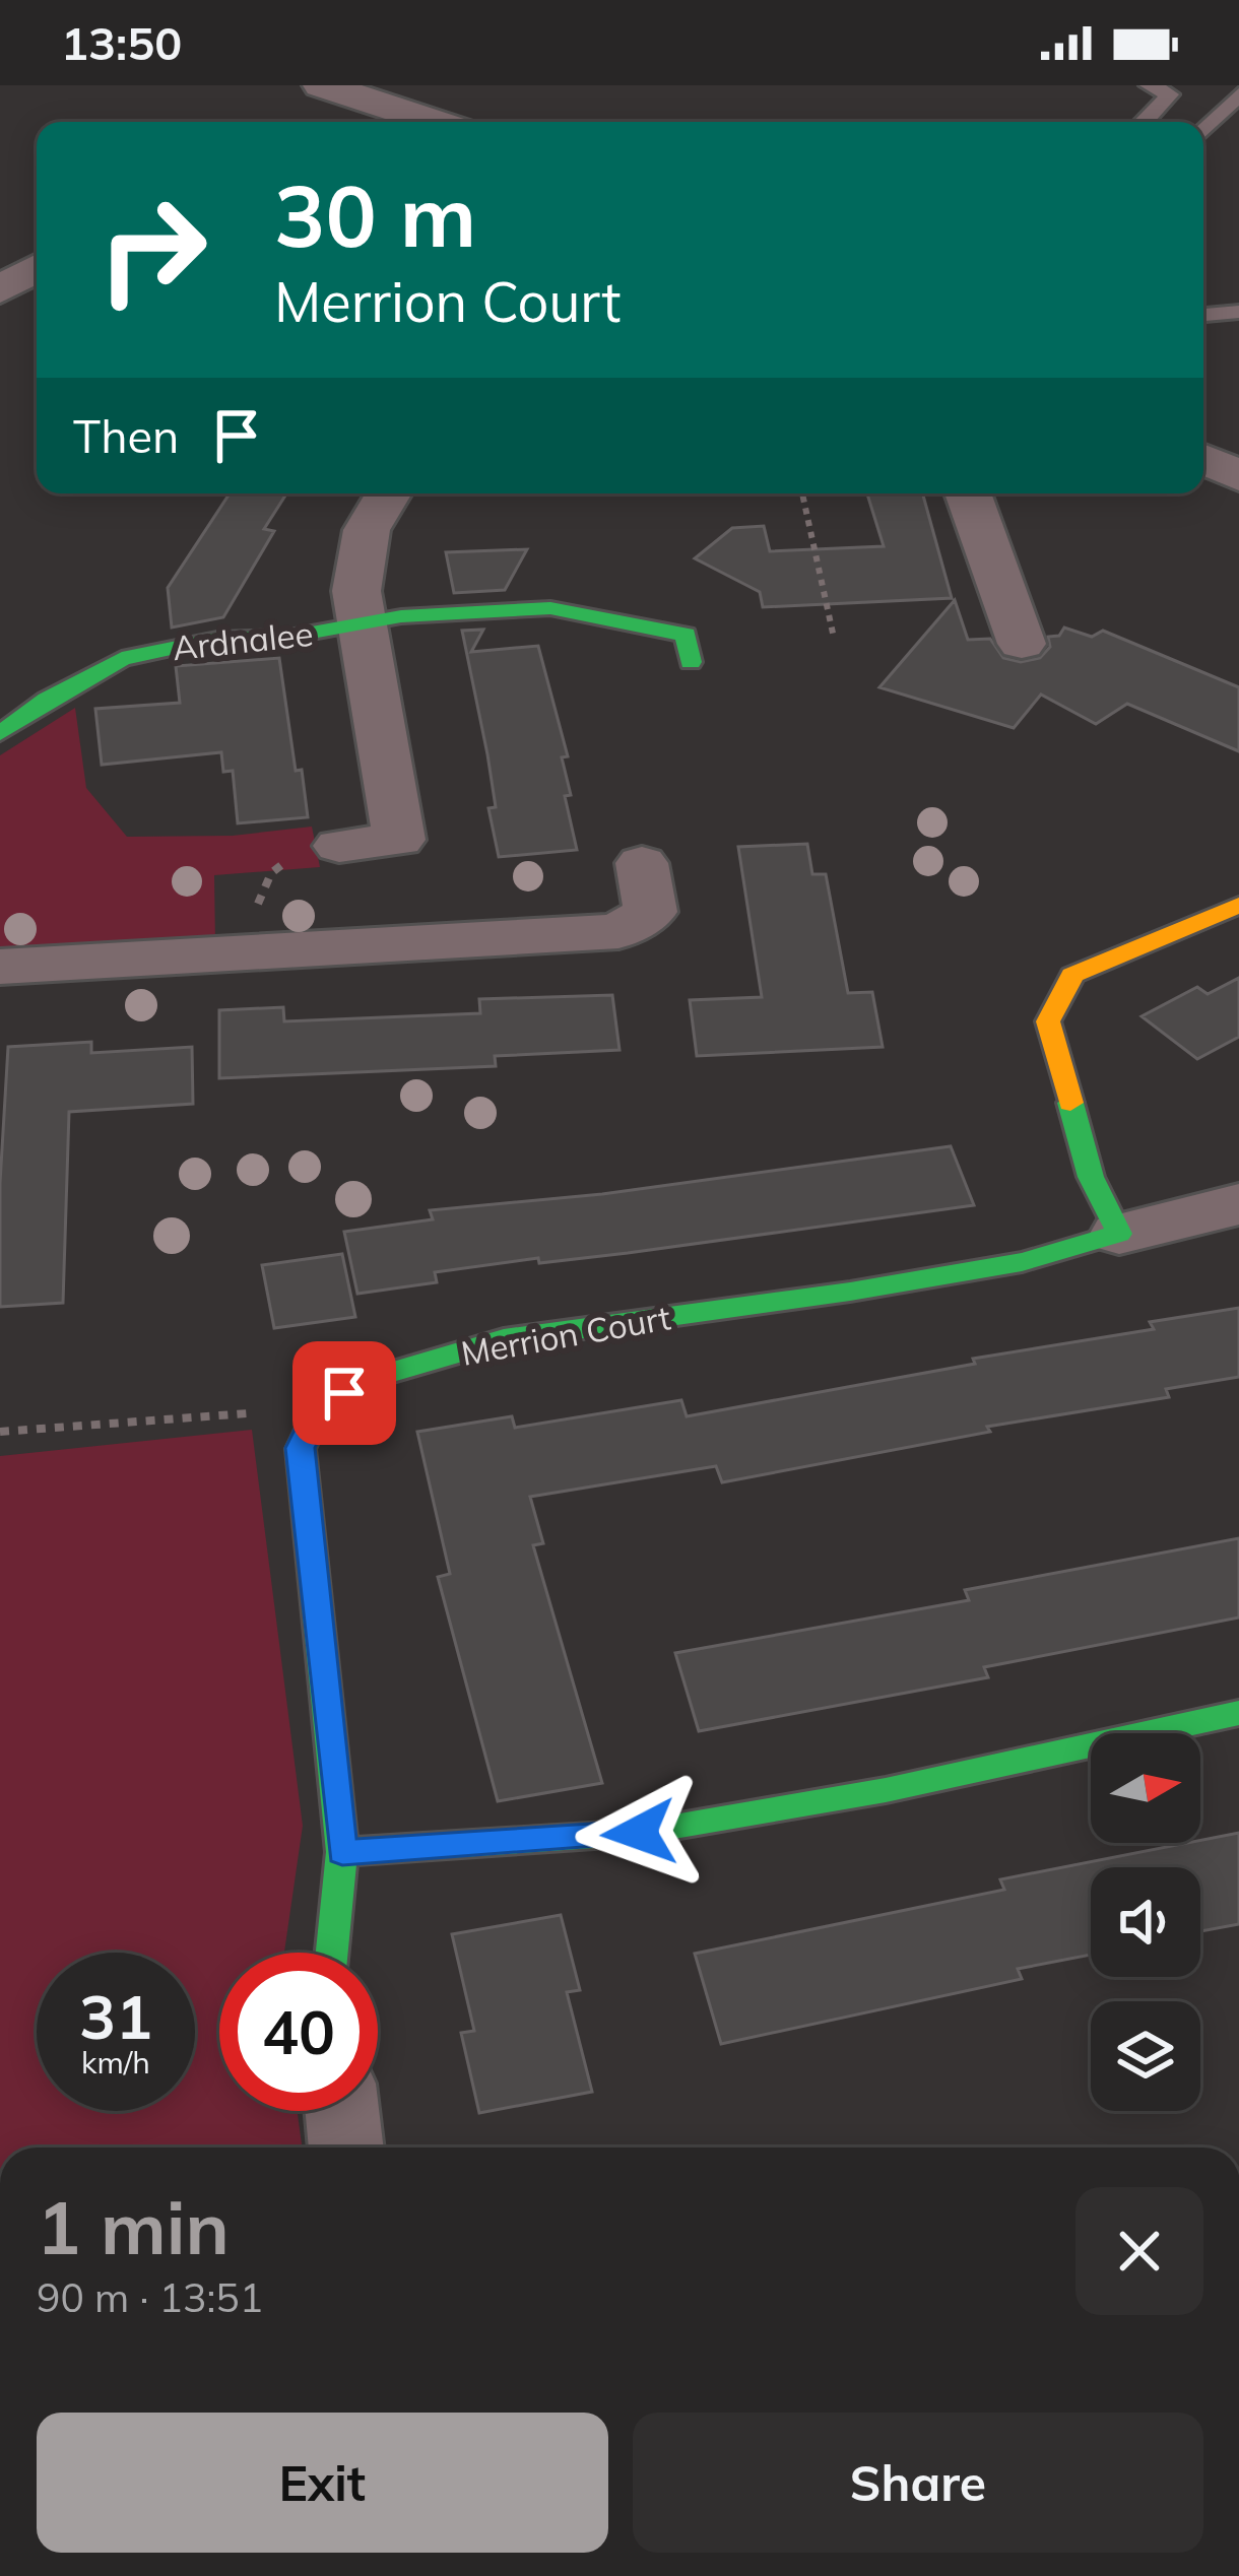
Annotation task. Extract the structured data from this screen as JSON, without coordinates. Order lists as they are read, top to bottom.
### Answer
{
  "streets": {
    "street": ["Ardnalee", "Merrion Court"]
  },
  "north": "right",
  "page": {
    "status": "13:50",
    "turn": ["30 m", "Merrion Court"],
    "then": "Then",
    "speed": "31 km/h",
    "limit": "40",
    "heading": ["1 min", "90 m · 13:51"],
    "buttons": ["Exit", "Share"]
  }
}
